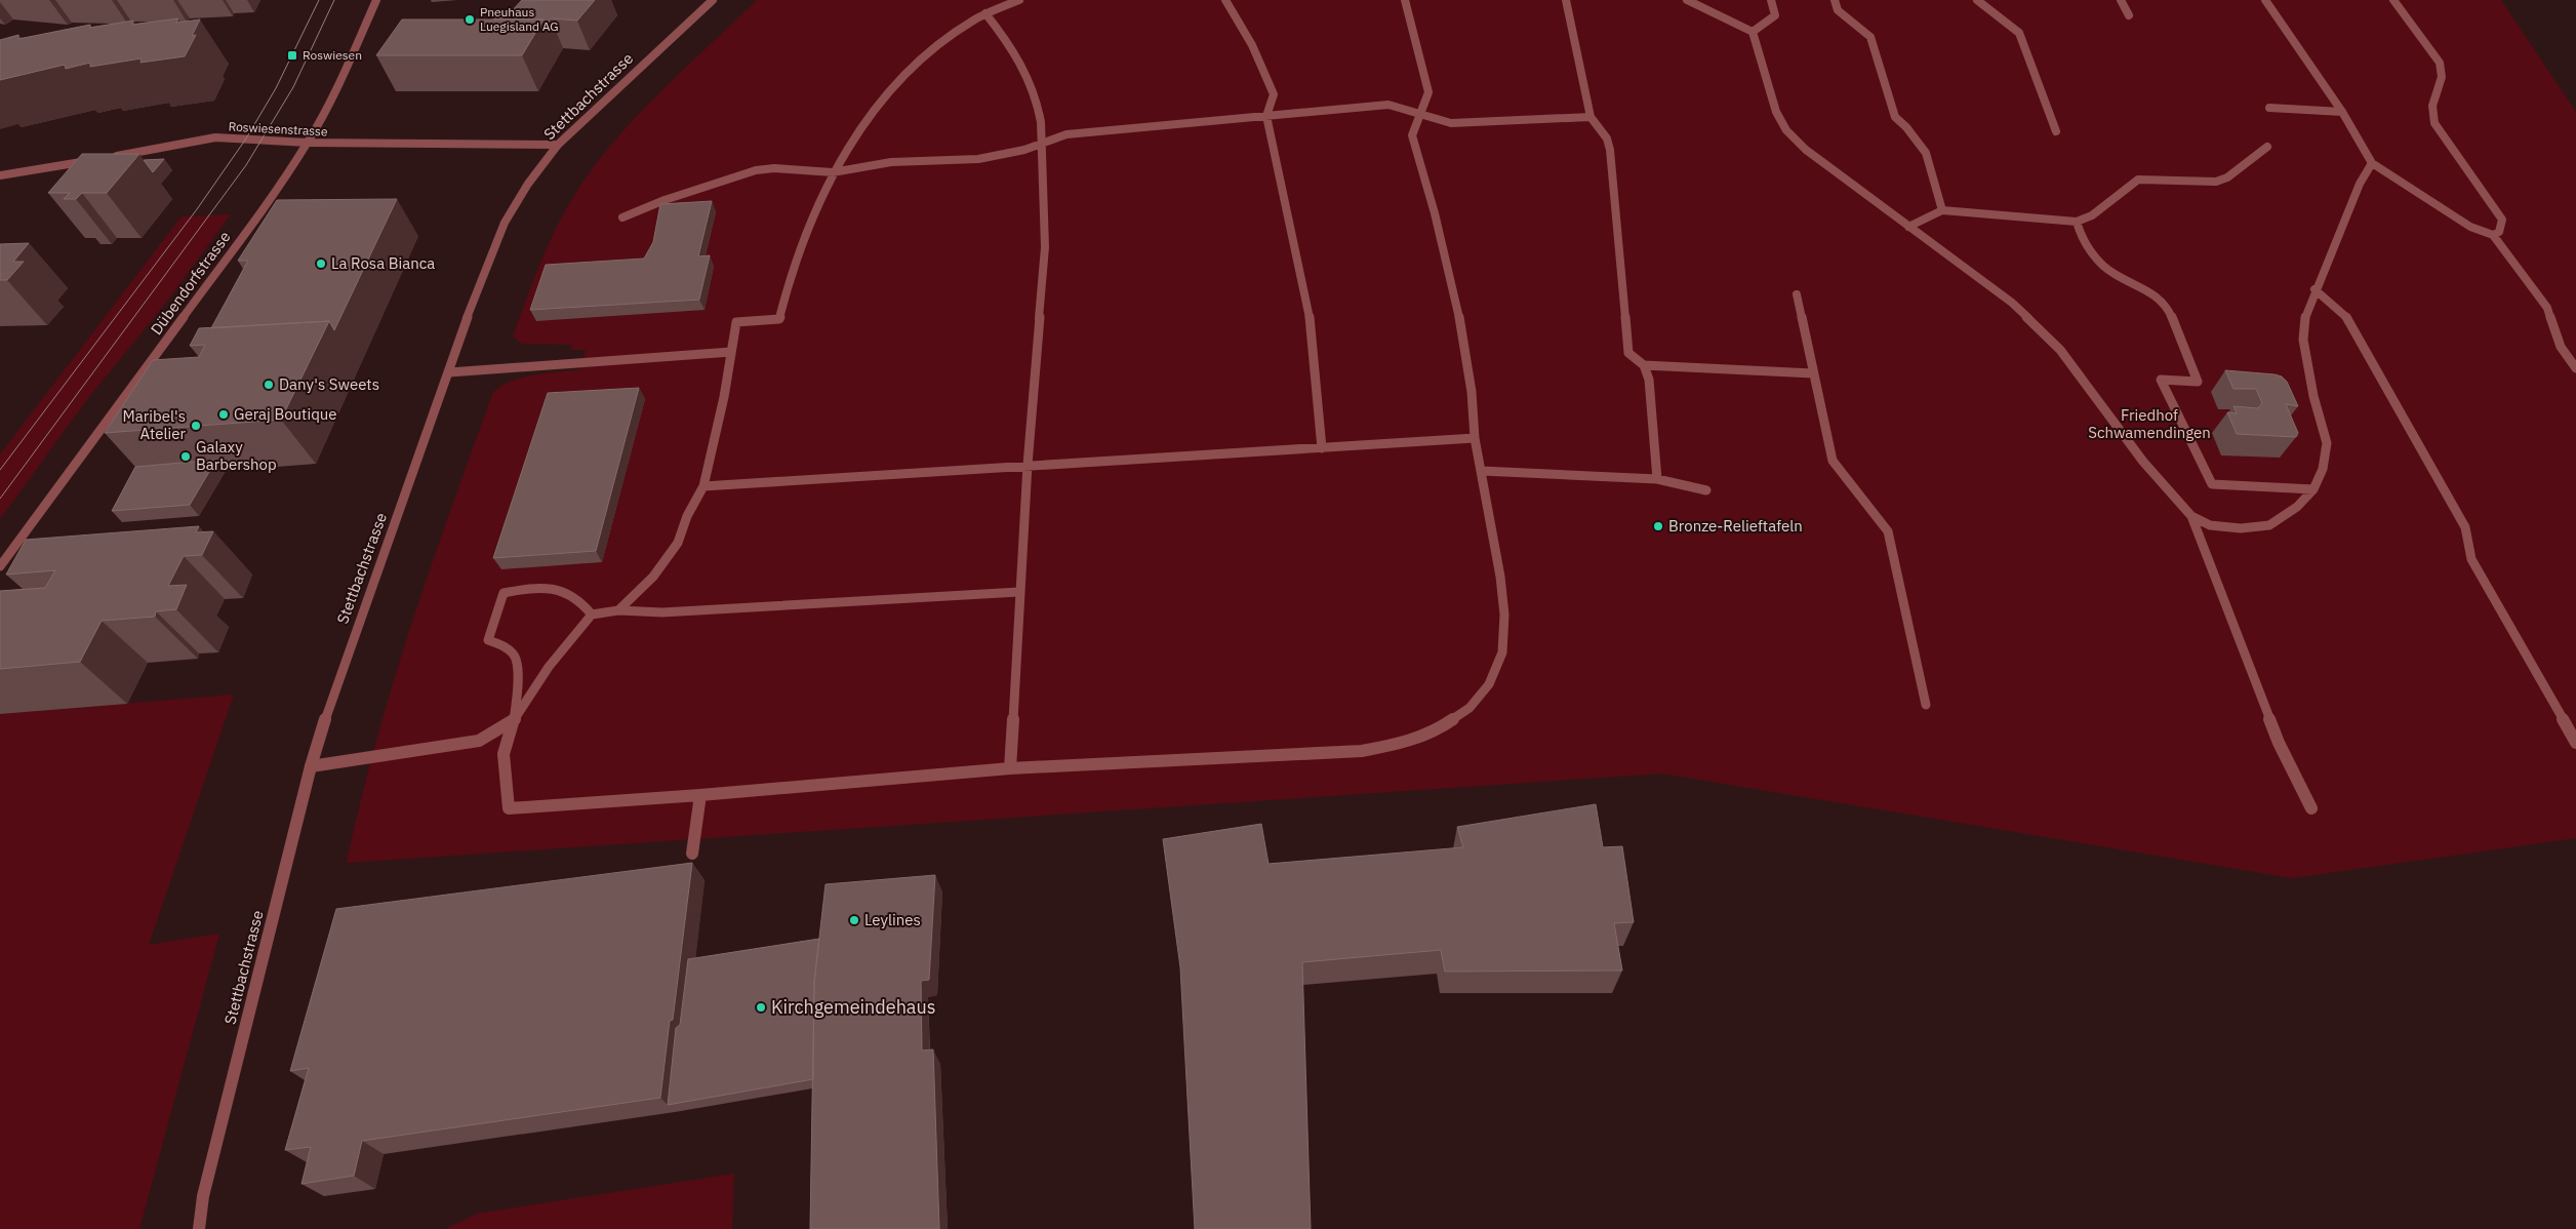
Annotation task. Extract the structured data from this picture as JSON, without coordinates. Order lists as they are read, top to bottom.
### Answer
{
  "streets": {
    "street": ["Stettbachstrasse", "Roswiesenstrasse", "Dübendorfstrasse"]
  },
  "crossings": [
    ["Stettbachstrasse", "Roswiesenstrasse"],
    ["Roswiesenstrasse", "Dübendorfstrasse"]
  ],
  "parks": ["Friedhof Schwamendingen"],
  "places": {
    "other": [
      "Pneuhaus Luegisland AG",
      "La Rosa Bianca",
      "Dany's Sweets",
      "Geraj Boutique",
      "Maribel's Atelier",
      "Galaxy Barbershop",
      "Bronze-Relieftafeln",
      "Leylines",
      "Kirchgemeindehaus"
    ],
    "transit": ["Roswiesen"]
  }
}
